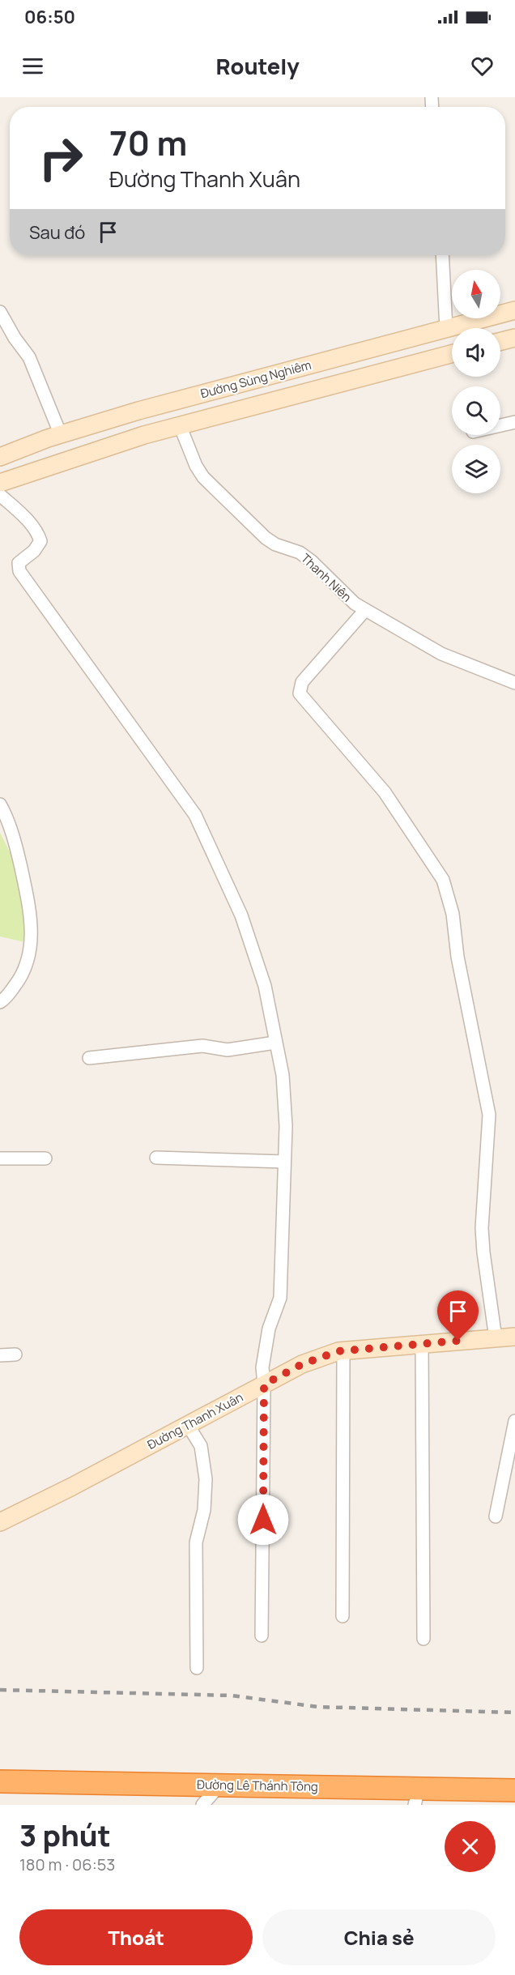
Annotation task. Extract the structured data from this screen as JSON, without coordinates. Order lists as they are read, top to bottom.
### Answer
{
  "streets": {
    "highway": ["Đường Lê Thánh Tông"],
    "street": ["Đường Sùng Nghiêm", "Thanh Niên", "Đường Thanh Xuân"]
  },
  "crossings": [
    ["Đường Sùng Nghiêm", "Thanh Niên"]
  ],
  "north": "top",
  "page": {
    "status": "06:50",
    "header": "Routely",
    "turn": ["70 m", "Đường Thanh Xuân"],
    "then": "Sau đó",
    "heading": ["3 phút", "180 m · 06:53"],
    "buttons": ["Thoát", "Chia sẻ"]
  }
}
